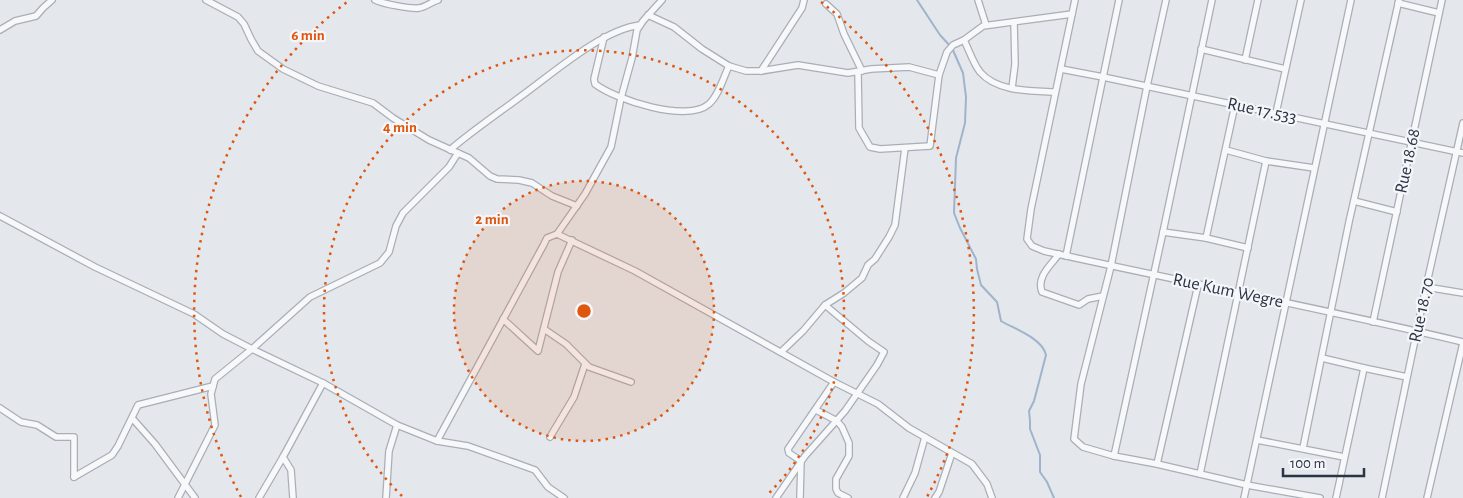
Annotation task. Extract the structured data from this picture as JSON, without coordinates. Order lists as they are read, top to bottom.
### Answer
{
  "streets": {
    "street": [
      "Rue 17.533",
      "Rue 18.68",
      "Rue Kum Wegre",
      "Rue 18.70"
    ]
  },
  "crossings": [
    ["Rue 17.533", "Rue 18.68"],
    ["Rue 17.533", "Rue 18.70"],
    ["Rue 18.68", "Rue Kum Wegre"],
    ["Rue Kum Wegre", "Rue 18.70"]
  ],
  "scale_bar": "100 m",
  "rings": ["6 min", "4 min", "2 min"]
}
